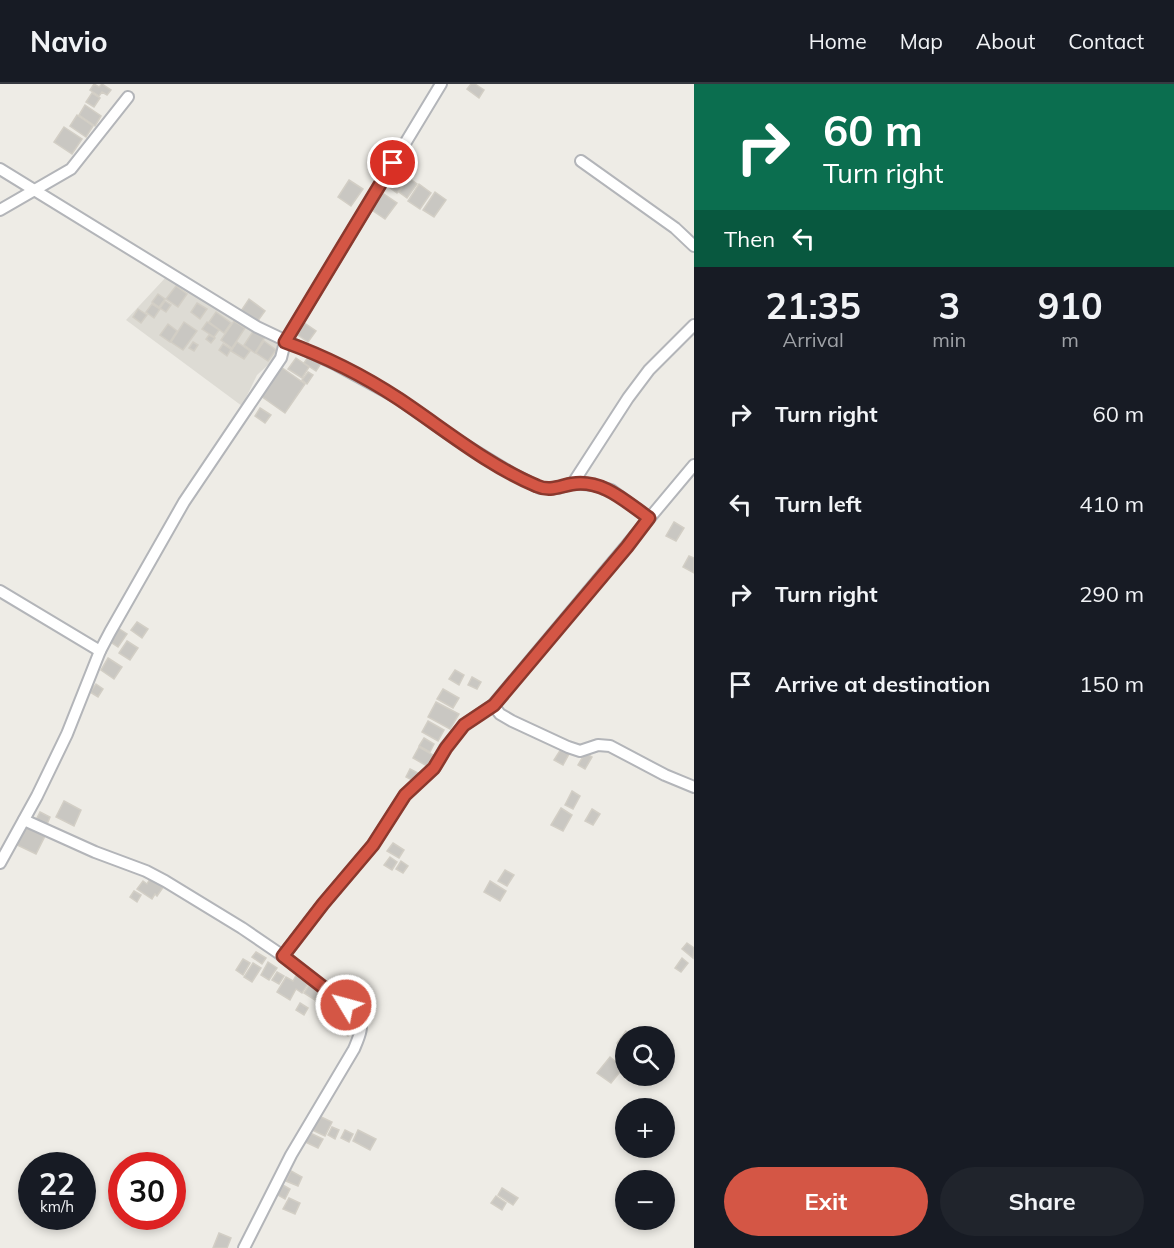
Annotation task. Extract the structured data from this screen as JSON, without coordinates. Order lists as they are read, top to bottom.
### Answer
{
  "page": {
    "header": "Navio",
    "nav": [
      "Home",
      "Map",
      "About",
      "Contact"
    ],
    "turn": ["60 m", "Turn right"],
    "then": "Then",
    "eta": [
      "21:35",
      "Arrival",
      "3",
      "min",
      "910",
      "m"
    ],
    "list": [
      {
        "name": "Turn right",
        "value": "60 m"
      },
      {
        "name": "Turn left",
        "value": "410 m"
      },
      {
        "name": "Turn right",
        "value": "290 m"
      },
      {
        "name": "Arrive at destination",
        "value": "150 m"
      }
    ],
    "map_buttons": ["+", "−"],
    "speed": "22 km/h",
    "limit": "30",
    "buttons": ["Exit", "Share"]
  }
}
